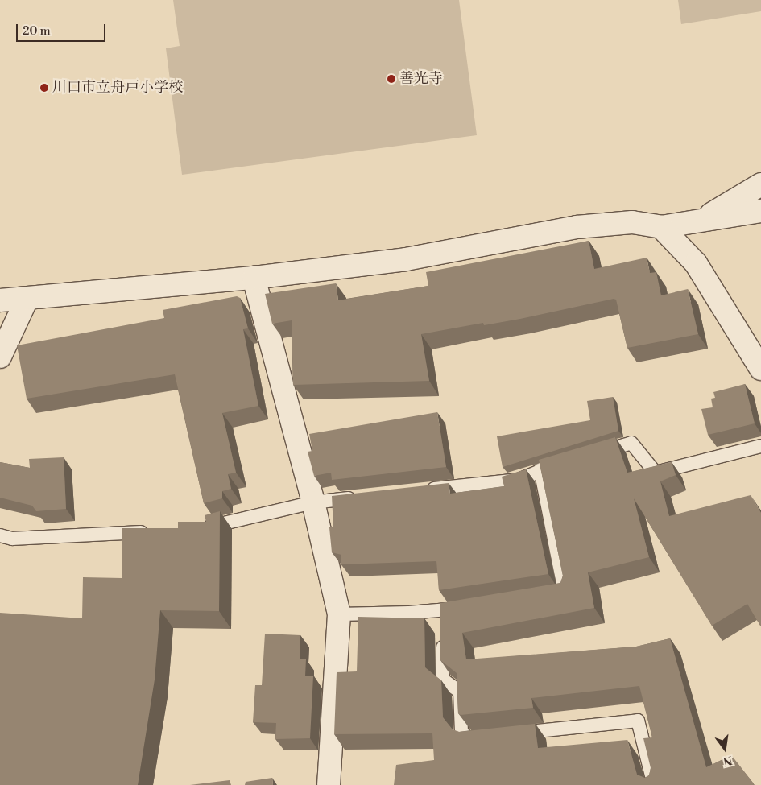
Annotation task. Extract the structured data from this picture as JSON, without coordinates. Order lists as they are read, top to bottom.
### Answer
{
  "places": ["善光寺", "川口市立舟戸小学校"],
  "scale_bar": "20 m",
  "north": "bottom"
}
